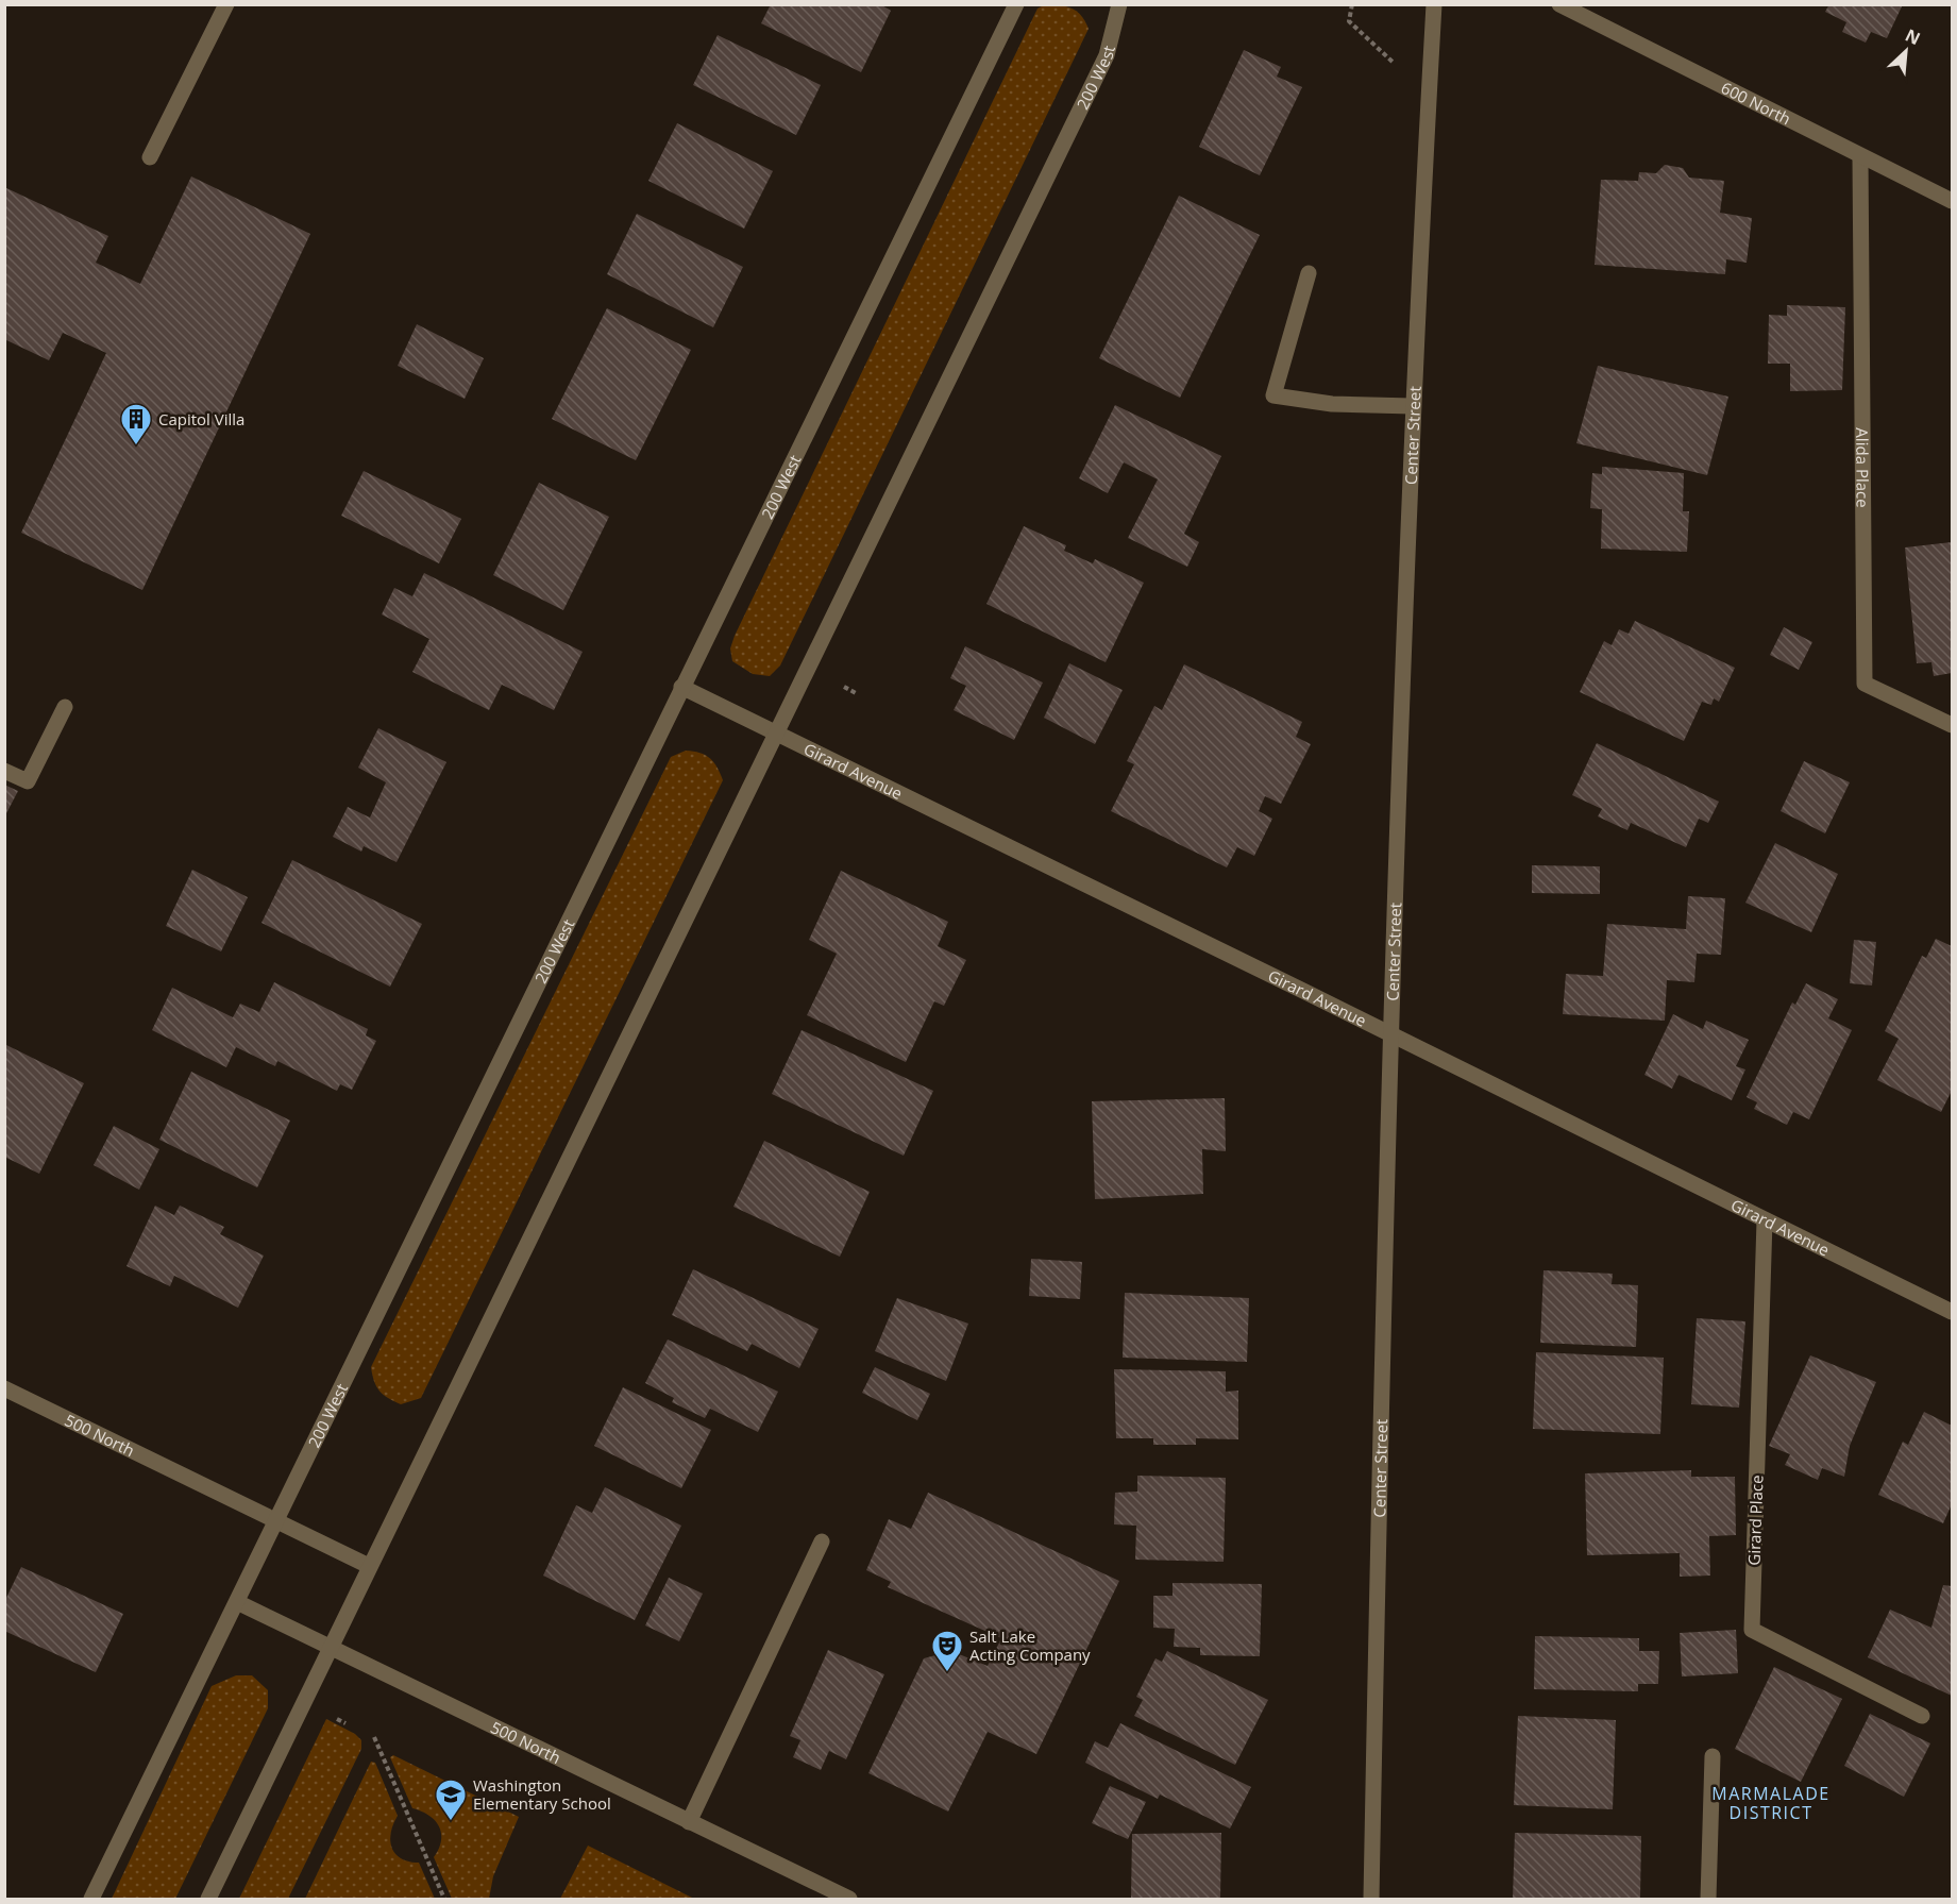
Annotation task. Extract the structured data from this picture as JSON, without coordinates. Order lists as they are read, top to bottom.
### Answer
{
  "streets": {
    "street": [
      "200 West",
      "600 North",
      "Center Street",
      "Alida Place",
      "Girard Avenue",
      "500 North",
      "Girard Place"
    ]
  },
  "crossings": [
    ["200 West", "Girard Avenue"],
    ["200 West", "500 North"],
    ["600 North", "Alida Place"],
    ["Center Street", "Girard Avenue"],
    ["Girard Avenue", "Girard Place"]
  ],
  "districts": ["MARMALADE DISTRICT"],
  "places": {
    "building": ["Capitol Villa"],
    "theatre": ["Salt Lake Acting Company"],
    "school or university": ["Washington Elementary School"]
  },
  "north": "top right"
}
